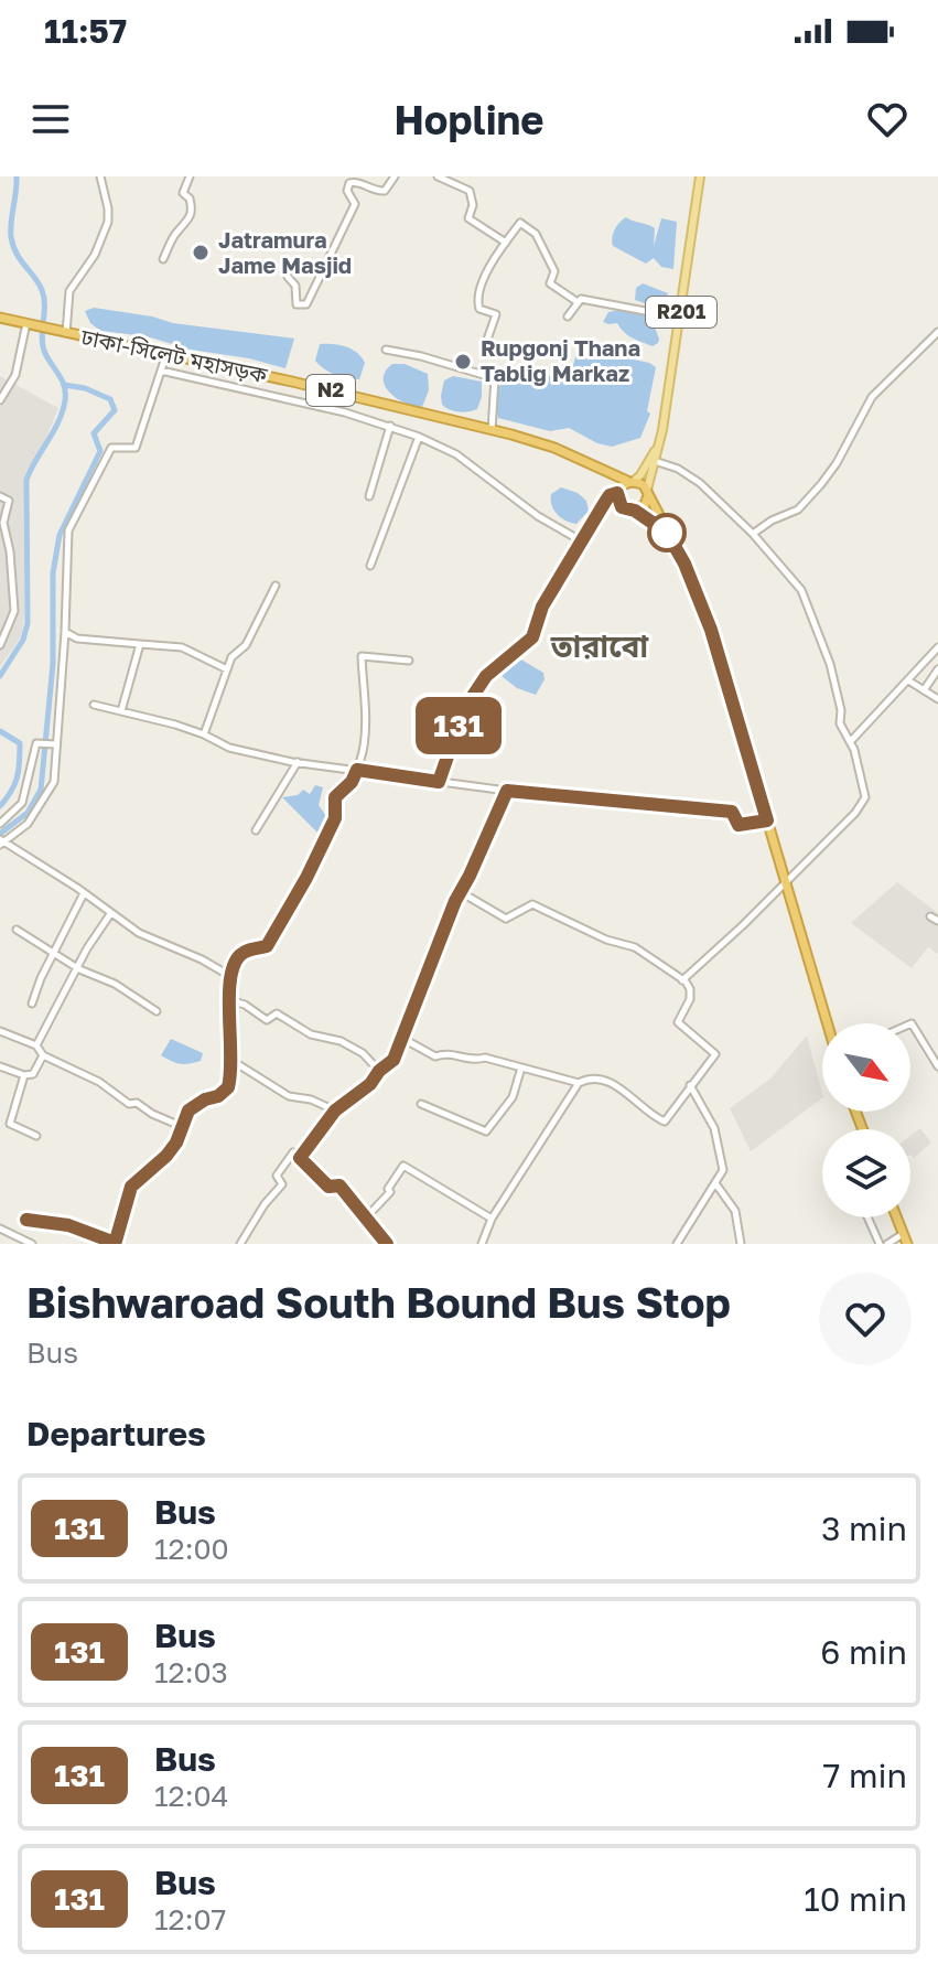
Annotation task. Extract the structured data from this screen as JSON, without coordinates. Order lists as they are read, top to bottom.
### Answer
{
  "streets": {
    "highway": ["ঢাকা-সিলেট মহাসড়ক", "N2"],
    "main road": ["R201"]
  },
  "crossings": [
    ["ঢাকা-সিলেট মহাসড়ক", "N2"]
  ],
  "districts": ["তারাবো"],
  "places": ["Jatramura Jame Masjid", "Rupgonj Thana Tablig Markaz"],
  "lines": ["bus line 131"],
  "north": "bottom right",
  "page": {
    "status": "11:57",
    "header": "Hopline",
    "on_map": "131",
    "heading": [
      ["Bishwaroad South Bound Bus Stop", "Bus"],
      "Departures"
    ],
    "list": [
      {
        "mark": "131",
        "name": "Bus",
        "note": "12:00",
        "value": "3 min"
      },
      {
        "mark": "131",
        "name": "Bus",
        "note": "12:03",
        "value": "6 min"
      },
      {
        "mark": "131",
        "name": "Bus",
        "note": "12:04",
        "value": "7 min"
      },
      {
        "mark": "131",
        "name": "Bus",
        "note": "12:07",
        "value": "10 min"
      }
    ]
  }
}
